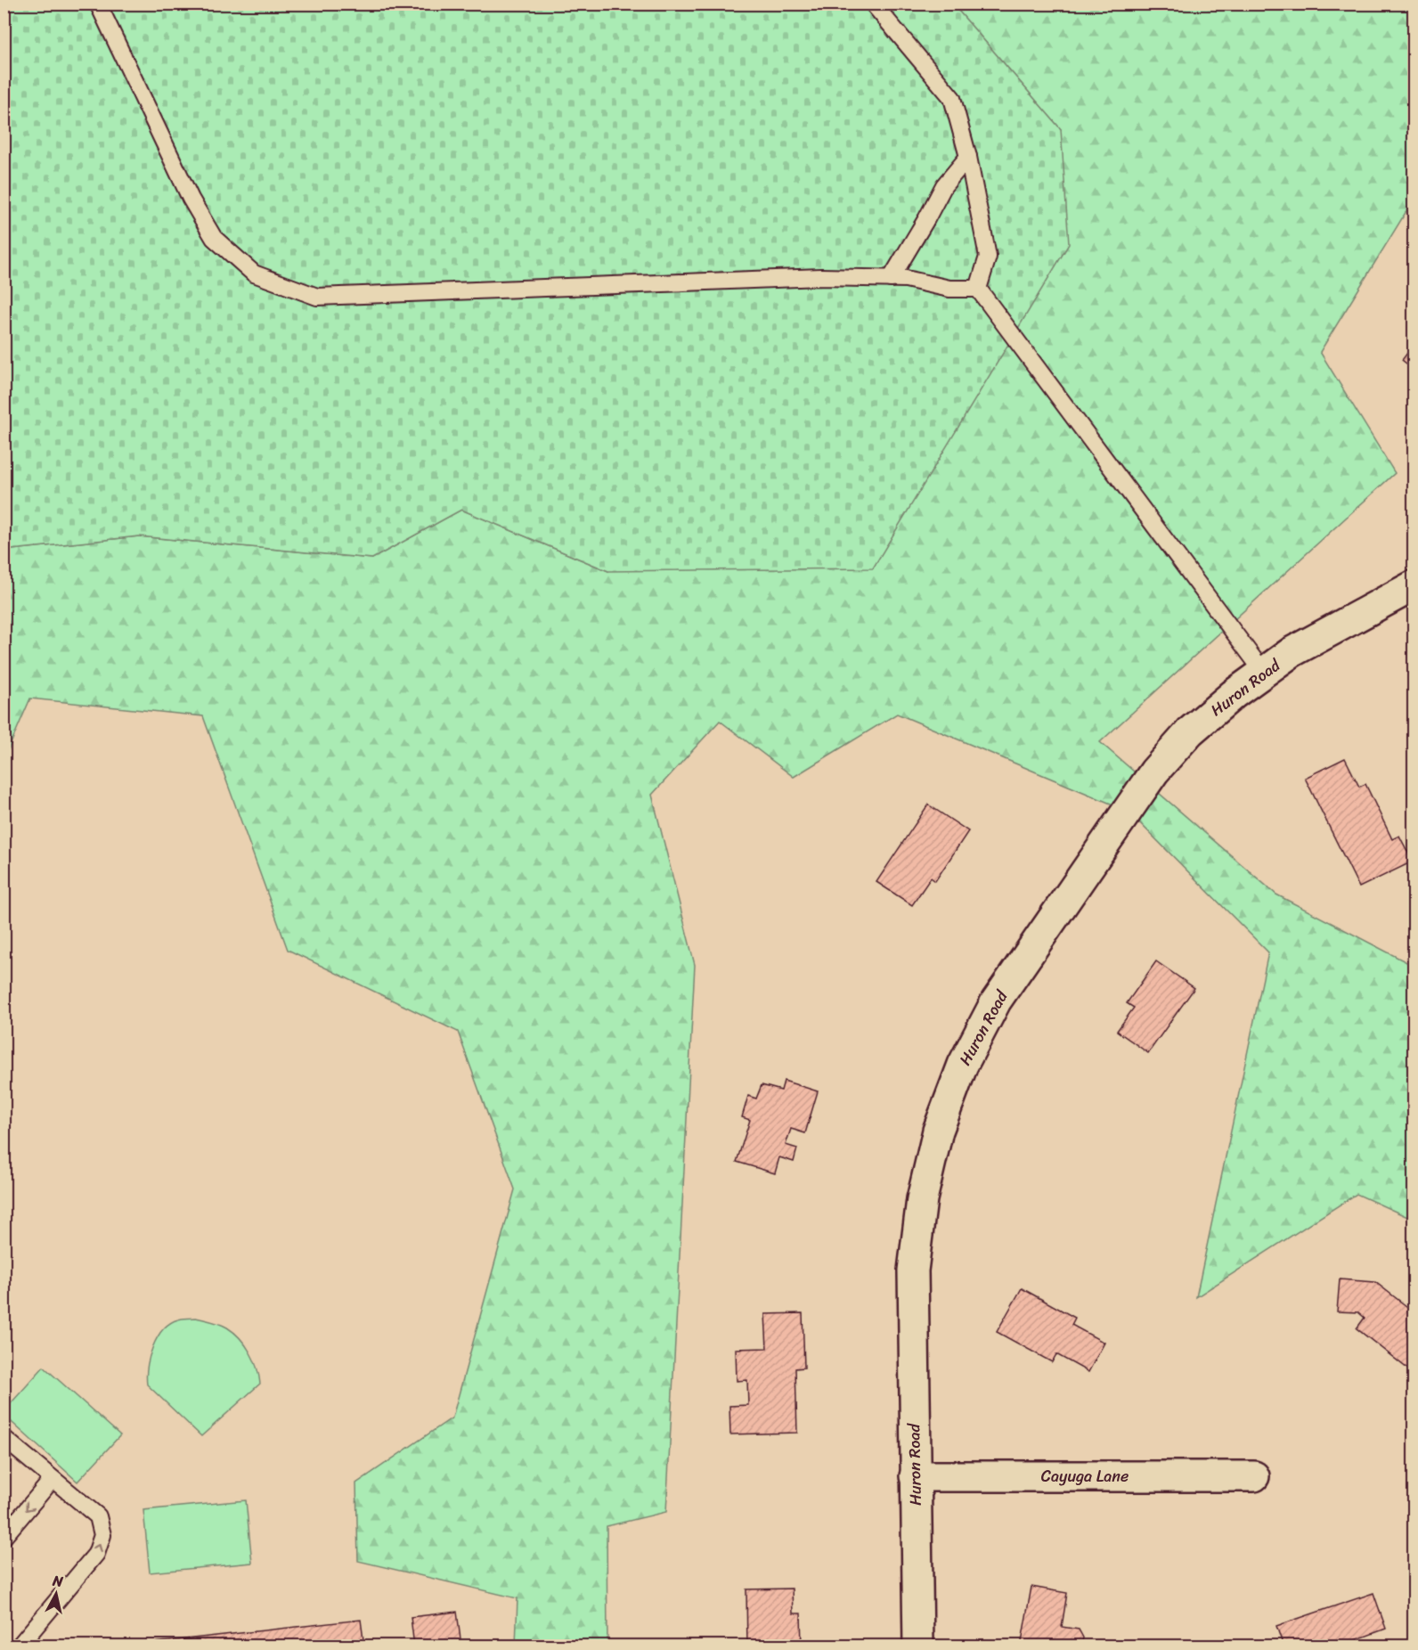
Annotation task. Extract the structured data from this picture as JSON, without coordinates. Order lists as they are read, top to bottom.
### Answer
{
  "streets": {
    "street": ["Huron Road", "Cayuga Lane"]
  },
  "crossings": [
    ["Huron Road", "Cayuga Lane"]
  ],
  "north": "top"
}
